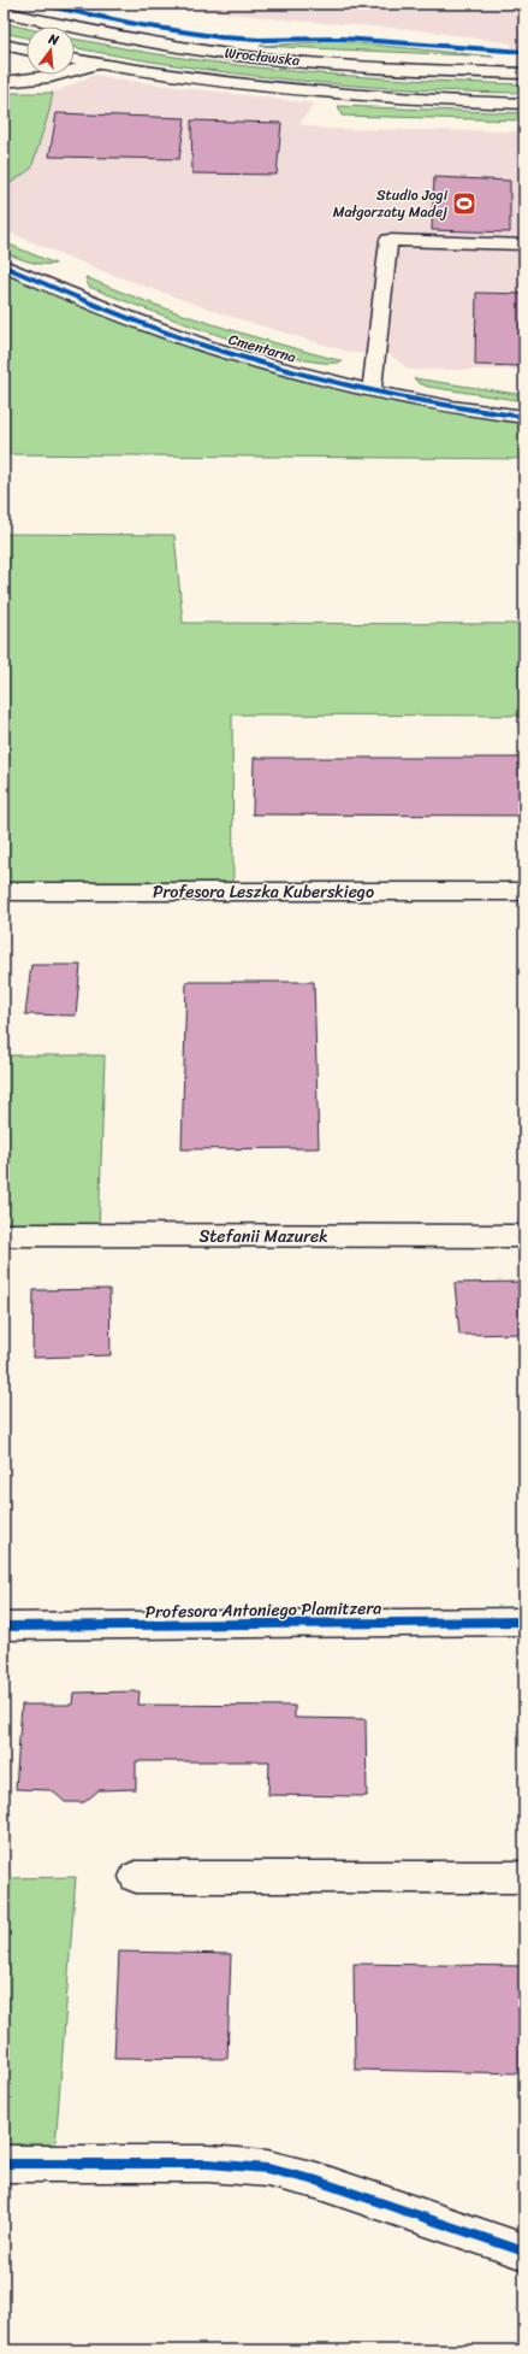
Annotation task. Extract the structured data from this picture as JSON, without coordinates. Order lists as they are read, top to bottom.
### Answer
{
  "streets": {
    "street": [
      "Wrocławska",
      "Cmentarna",
      "Profesora Leszka Kuberskiego",
      "Stefanii Mazurek",
      "Profesora Antoniego Plamitzera"
    ]
  },
  "places": {
    "sports": ["Studio Jogi Małgorzaty Madej"]
  },
  "north": "top"
}
